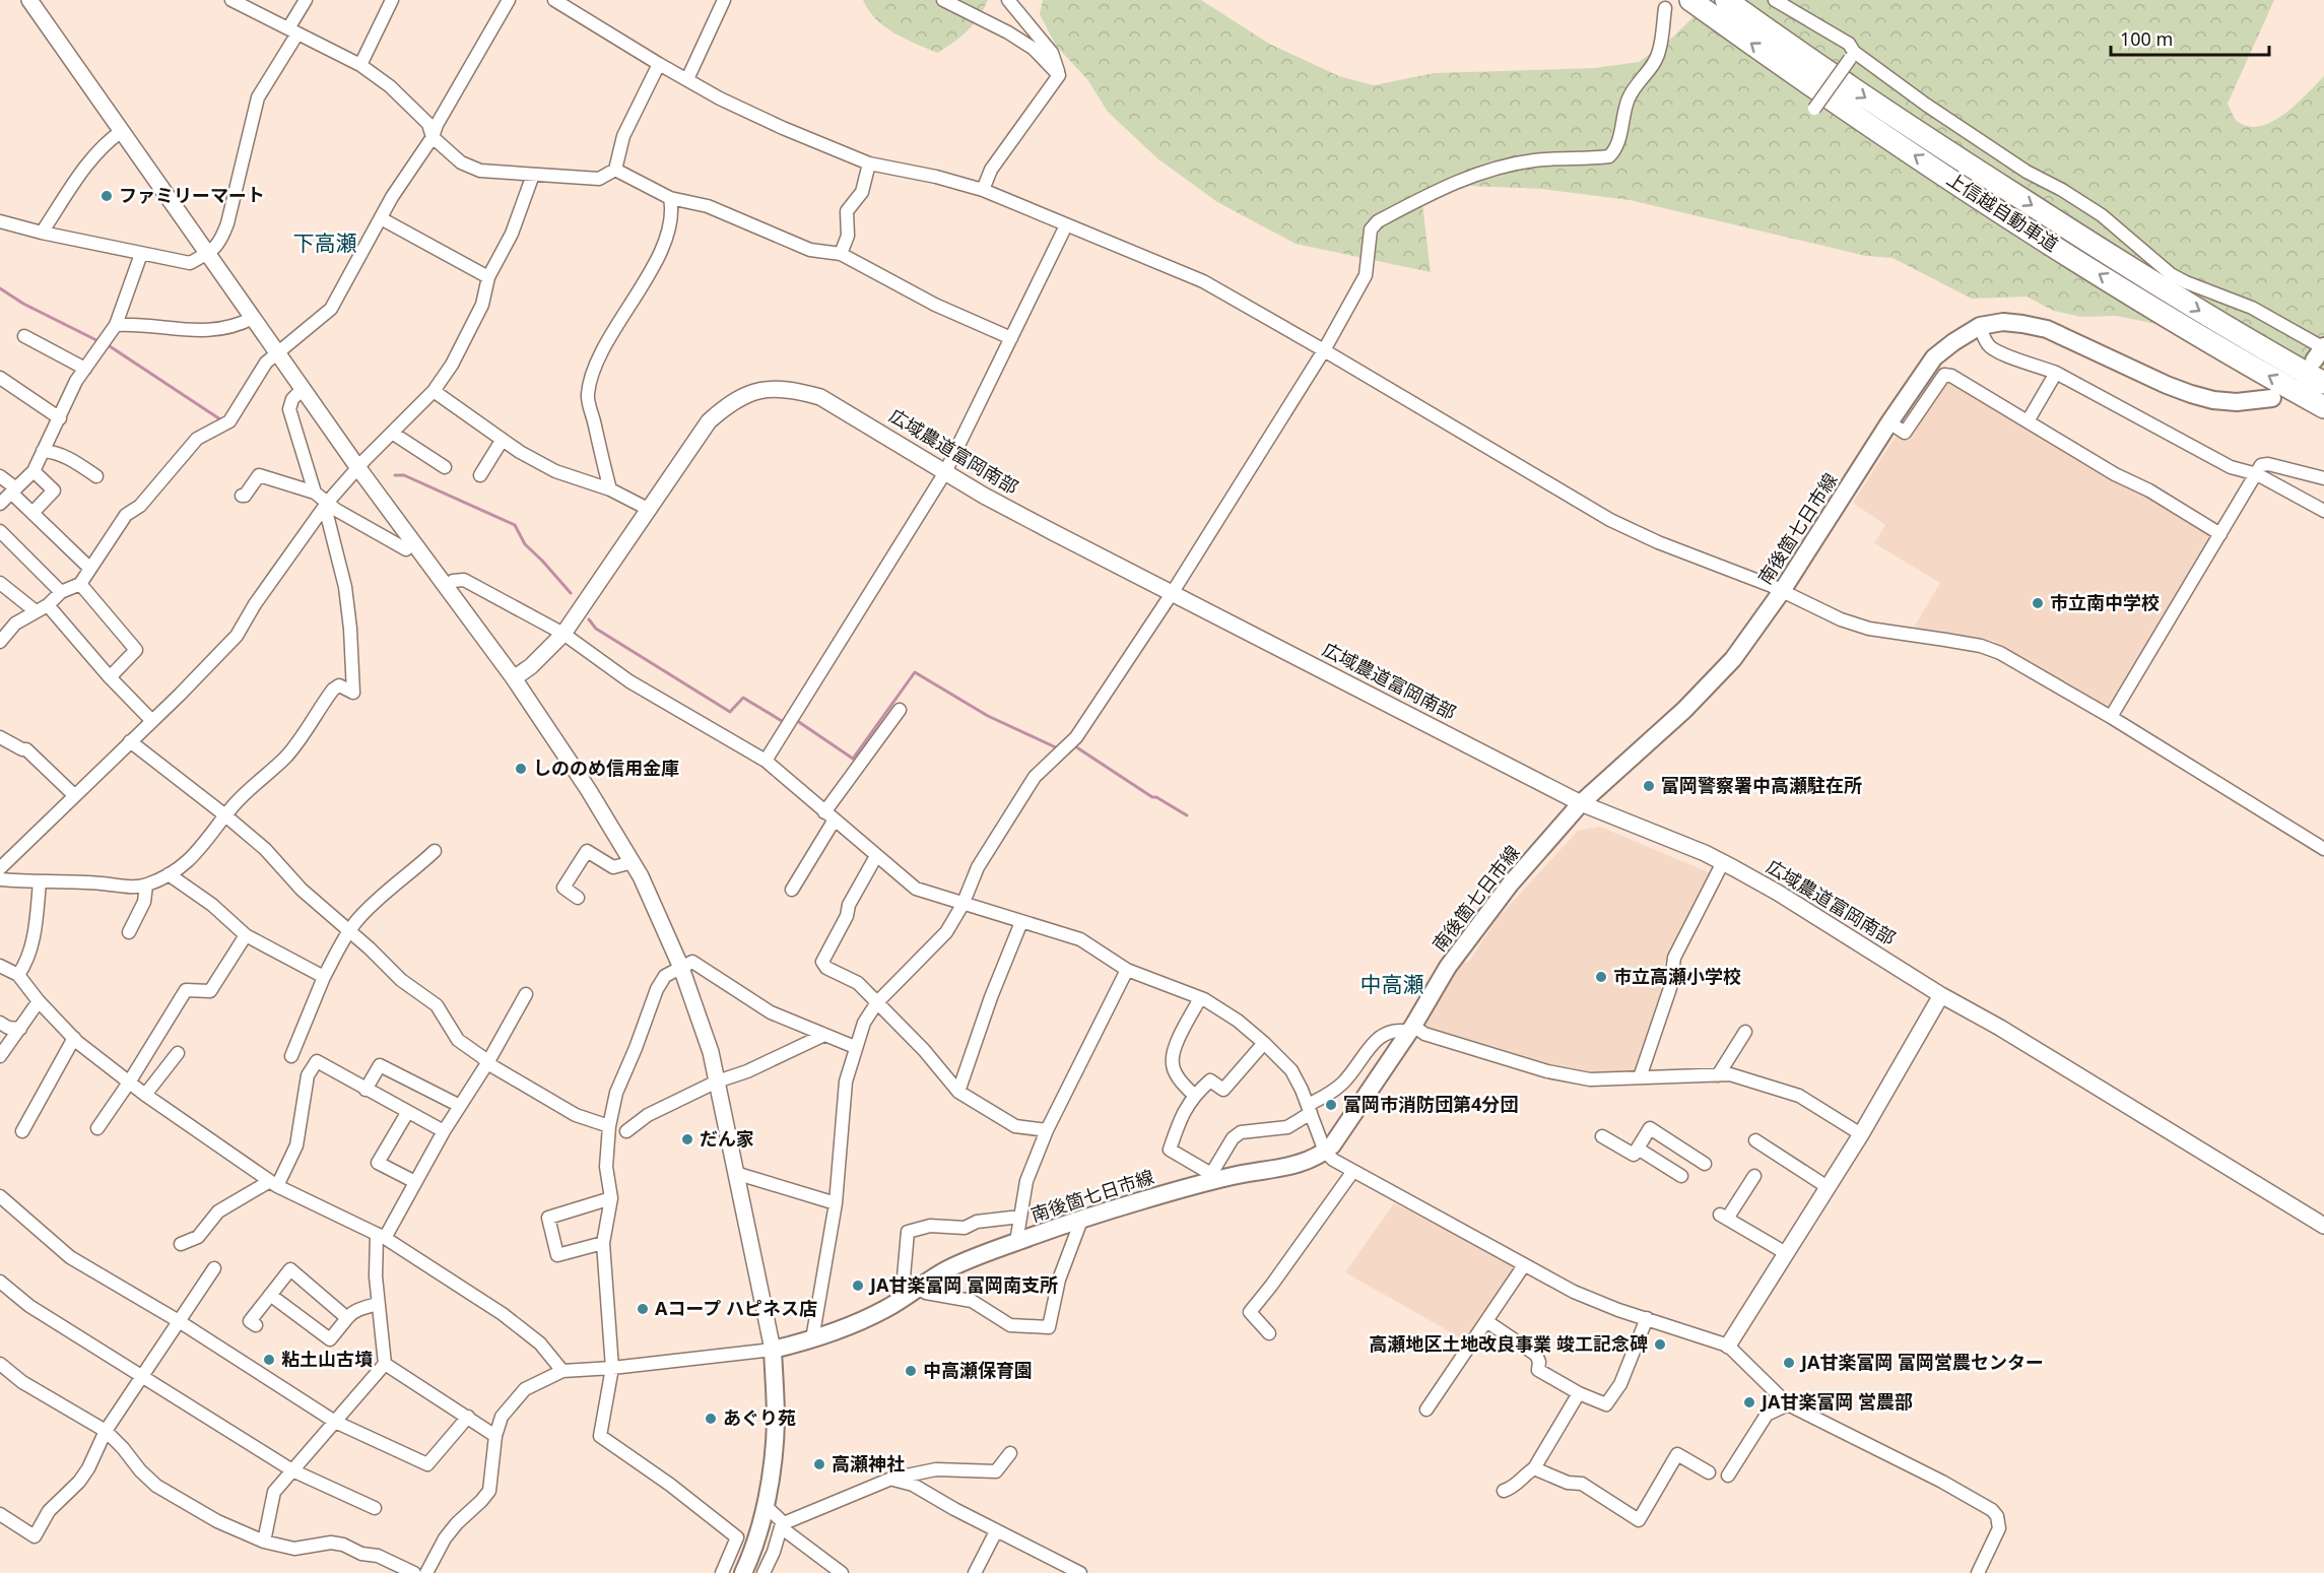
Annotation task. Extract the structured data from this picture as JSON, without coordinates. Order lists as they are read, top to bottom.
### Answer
{
  "streets": {
    "highway": ["上信越自動車道"],
    "main road": ["南後箇七日市線"],
    "street": ["広域農道富岡南部"]
  },
  "crossings": [
    ["広域農道富岡南部", "南後箇七日市線"]
  ],
  "districts": ["下高瀬", "中高瀬"],
  "places": [
    "ファミリーマート",
    "市立南中学校",
    "しののめ信用金庫",
    "富岡警察署中高瀬駐在所",
    "市立高瀬小学校",
    "富岡市消防団第4分団",
    "だん家",
    "JA甘楽富岡 富岡南支所",
    "Aコープ ハピネス店",
    "高瀬地区土地改良事業 竣工記念碑",
    "粘土山古墳",
    "JA甘楽富岡 富岡営農センター",
    "中高瀬保育園",
    "JA甘楽富岡 営農部",
    "あぐり苑",
    "高瀬神社"
  ],
  "scale_bar": "100 m"
}
